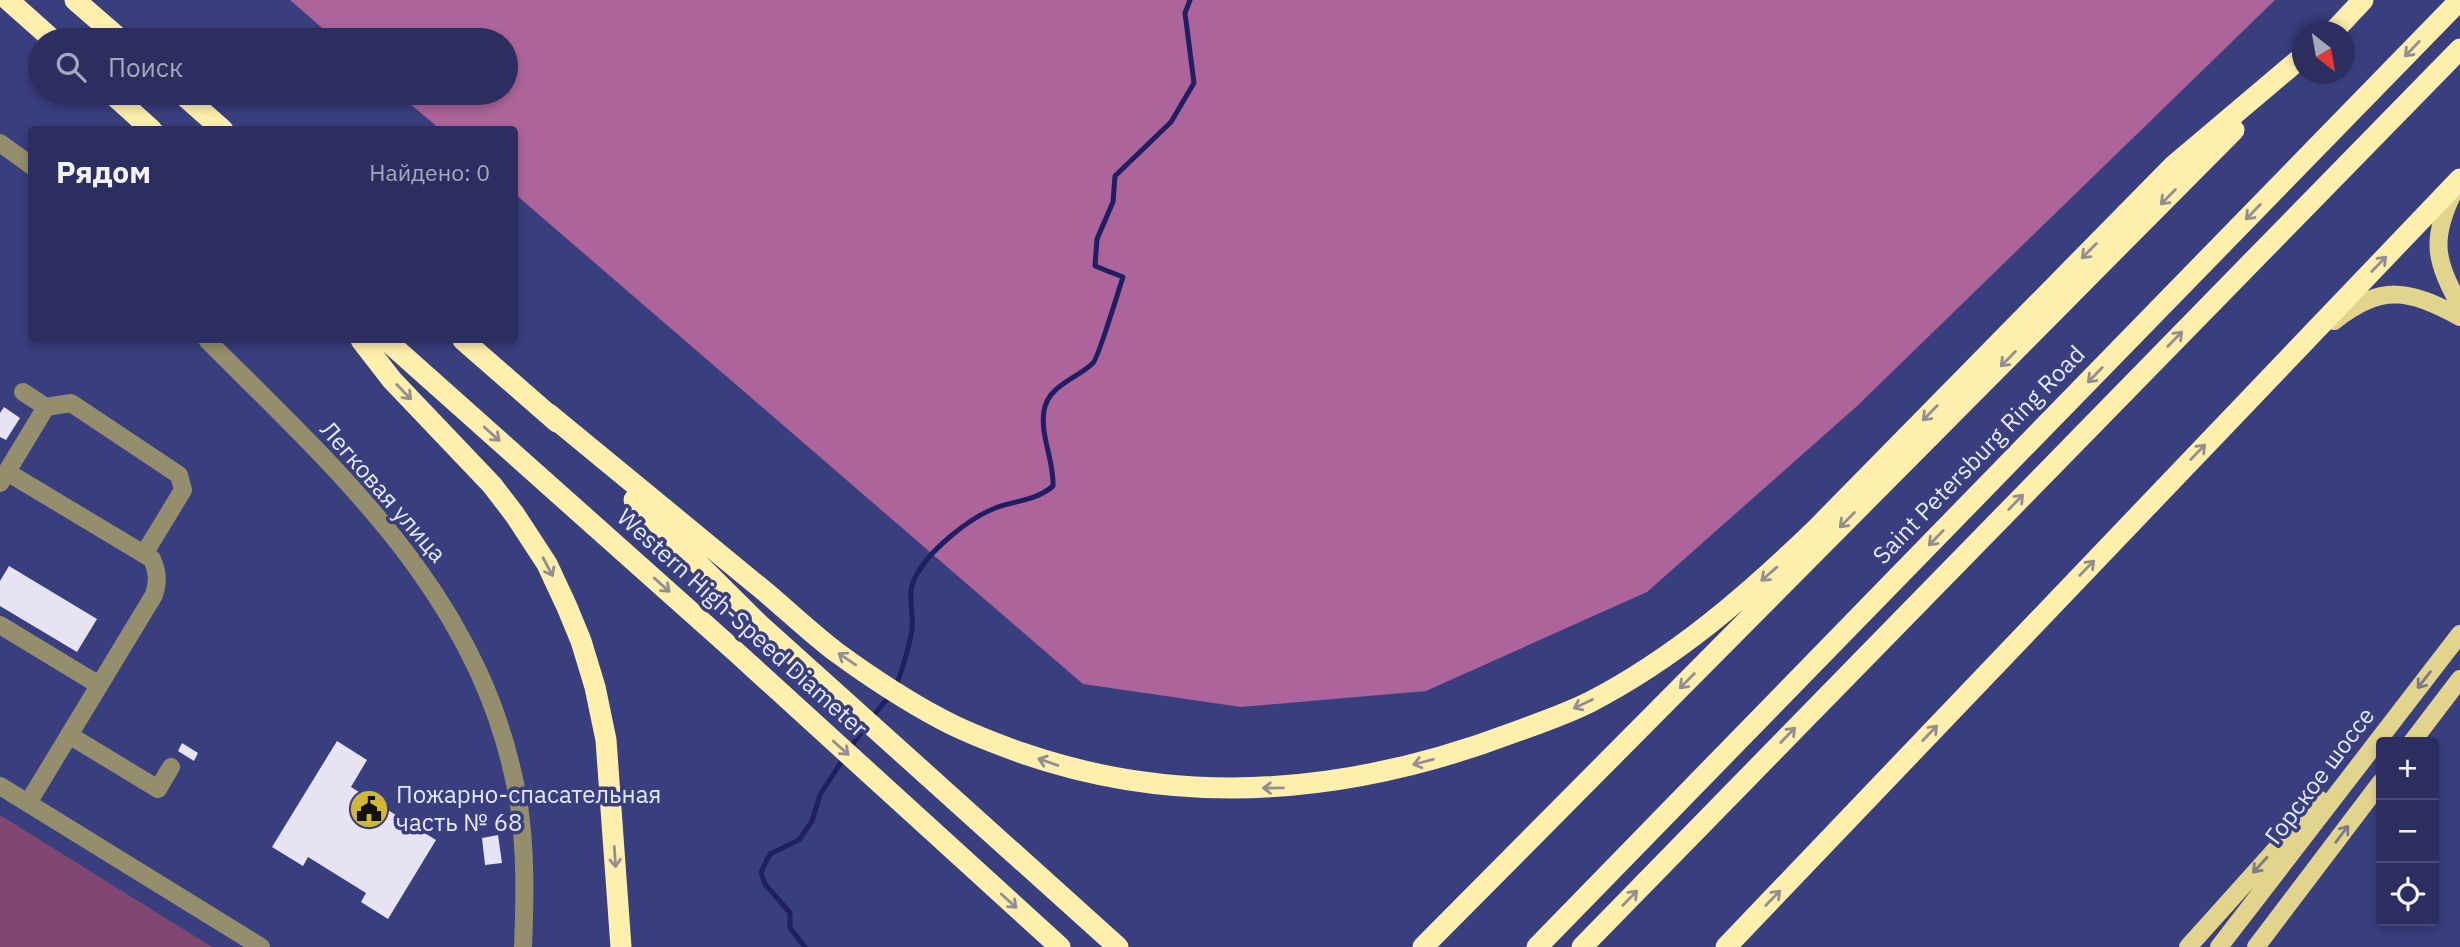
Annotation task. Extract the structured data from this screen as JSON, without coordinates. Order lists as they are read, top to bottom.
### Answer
{
  "streets": {
    "highway": ["Saint Petersburg Ring Road", "Western High-Speed Diameter"],
    "main road": ["Горское шоссе"],
    "street": ["Легковая улица"]
  },
  "places": {
    "public building": ["Пожарно-спасательная часть № 68"]
  },
  "north": "bottom right",
  "page": {
    "search": "Поиск",
    "heading": ["Рядом", "Найдено: 0"],
    "map_buttons": ["+", "−"]
  }
}
